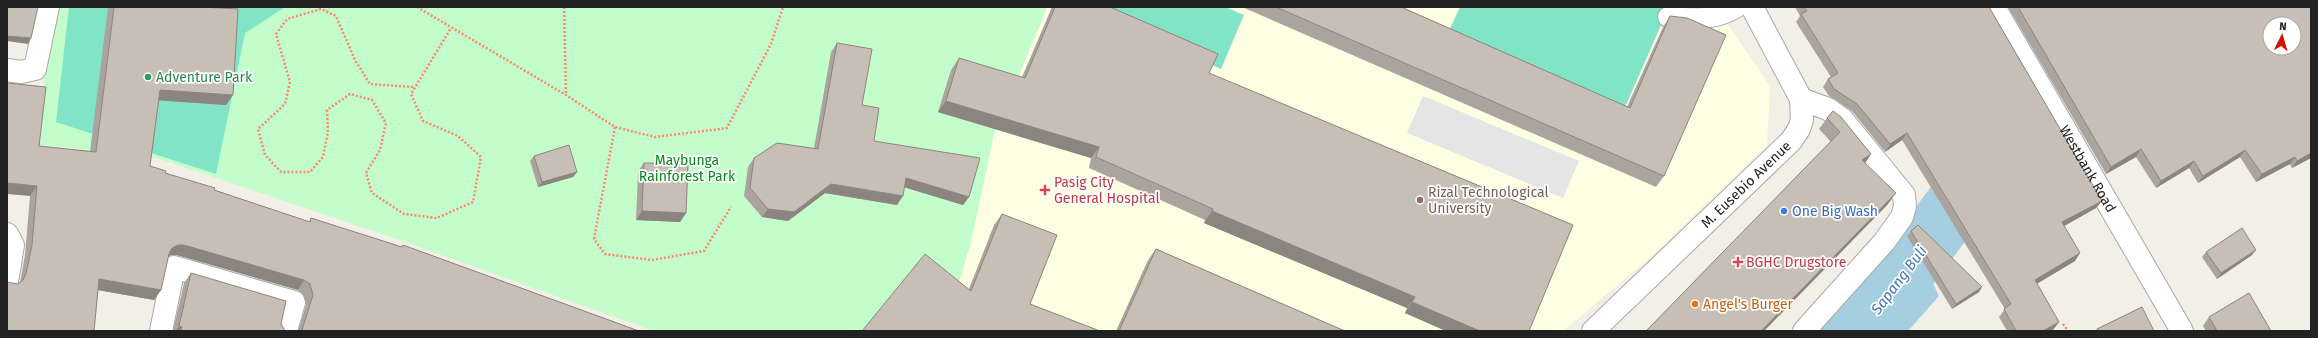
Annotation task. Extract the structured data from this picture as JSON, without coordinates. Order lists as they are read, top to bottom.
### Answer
{
  "streets": {
    "street": ["Westbank Road", "M. Eusebio Avenue"]
  },
  "water": ["Sapang Buli"],
  "parks": ["Maybunga Rainforest Park"],
  "places": {
    "other": [
      "Adventure Park",
      "Rizal Technological University",
      "One Big Wash",
      "Angel's Burger"
    ],
    "health": ["Pasig City General Hospital", "BGHC Drugstore"]
  },
  "north": "top"
}
